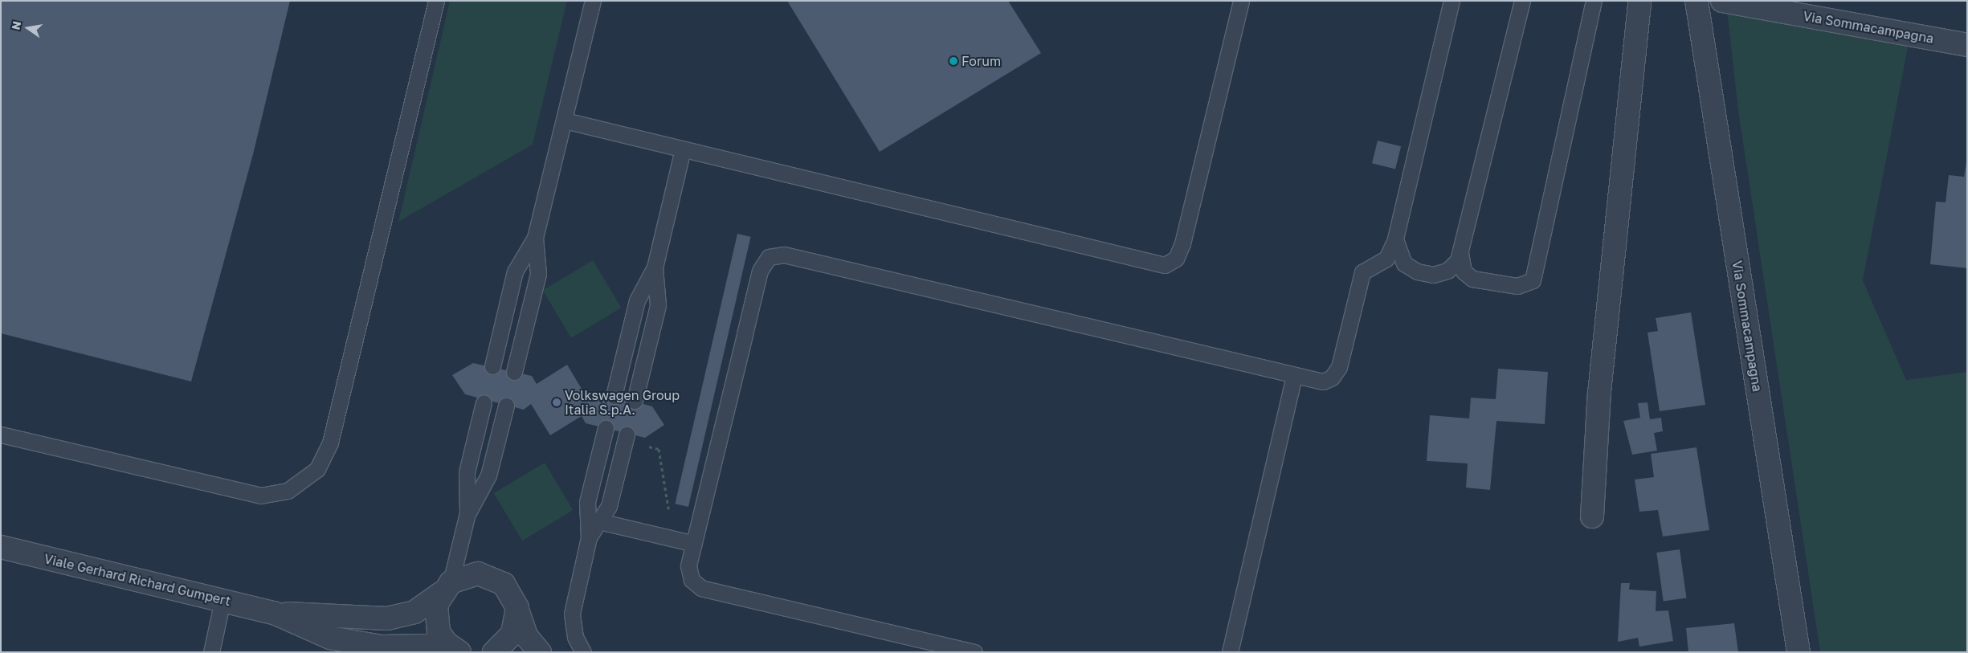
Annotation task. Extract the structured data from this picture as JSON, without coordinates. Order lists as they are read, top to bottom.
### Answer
{
  "streets": {
    "street": ["Via Sommacampagna", "Viale Gerhard Richard Gumpert"]
  },
  "places": ["Forum", "Volkswagen Group Italia S.p.A."],
  "north": "left"
}
